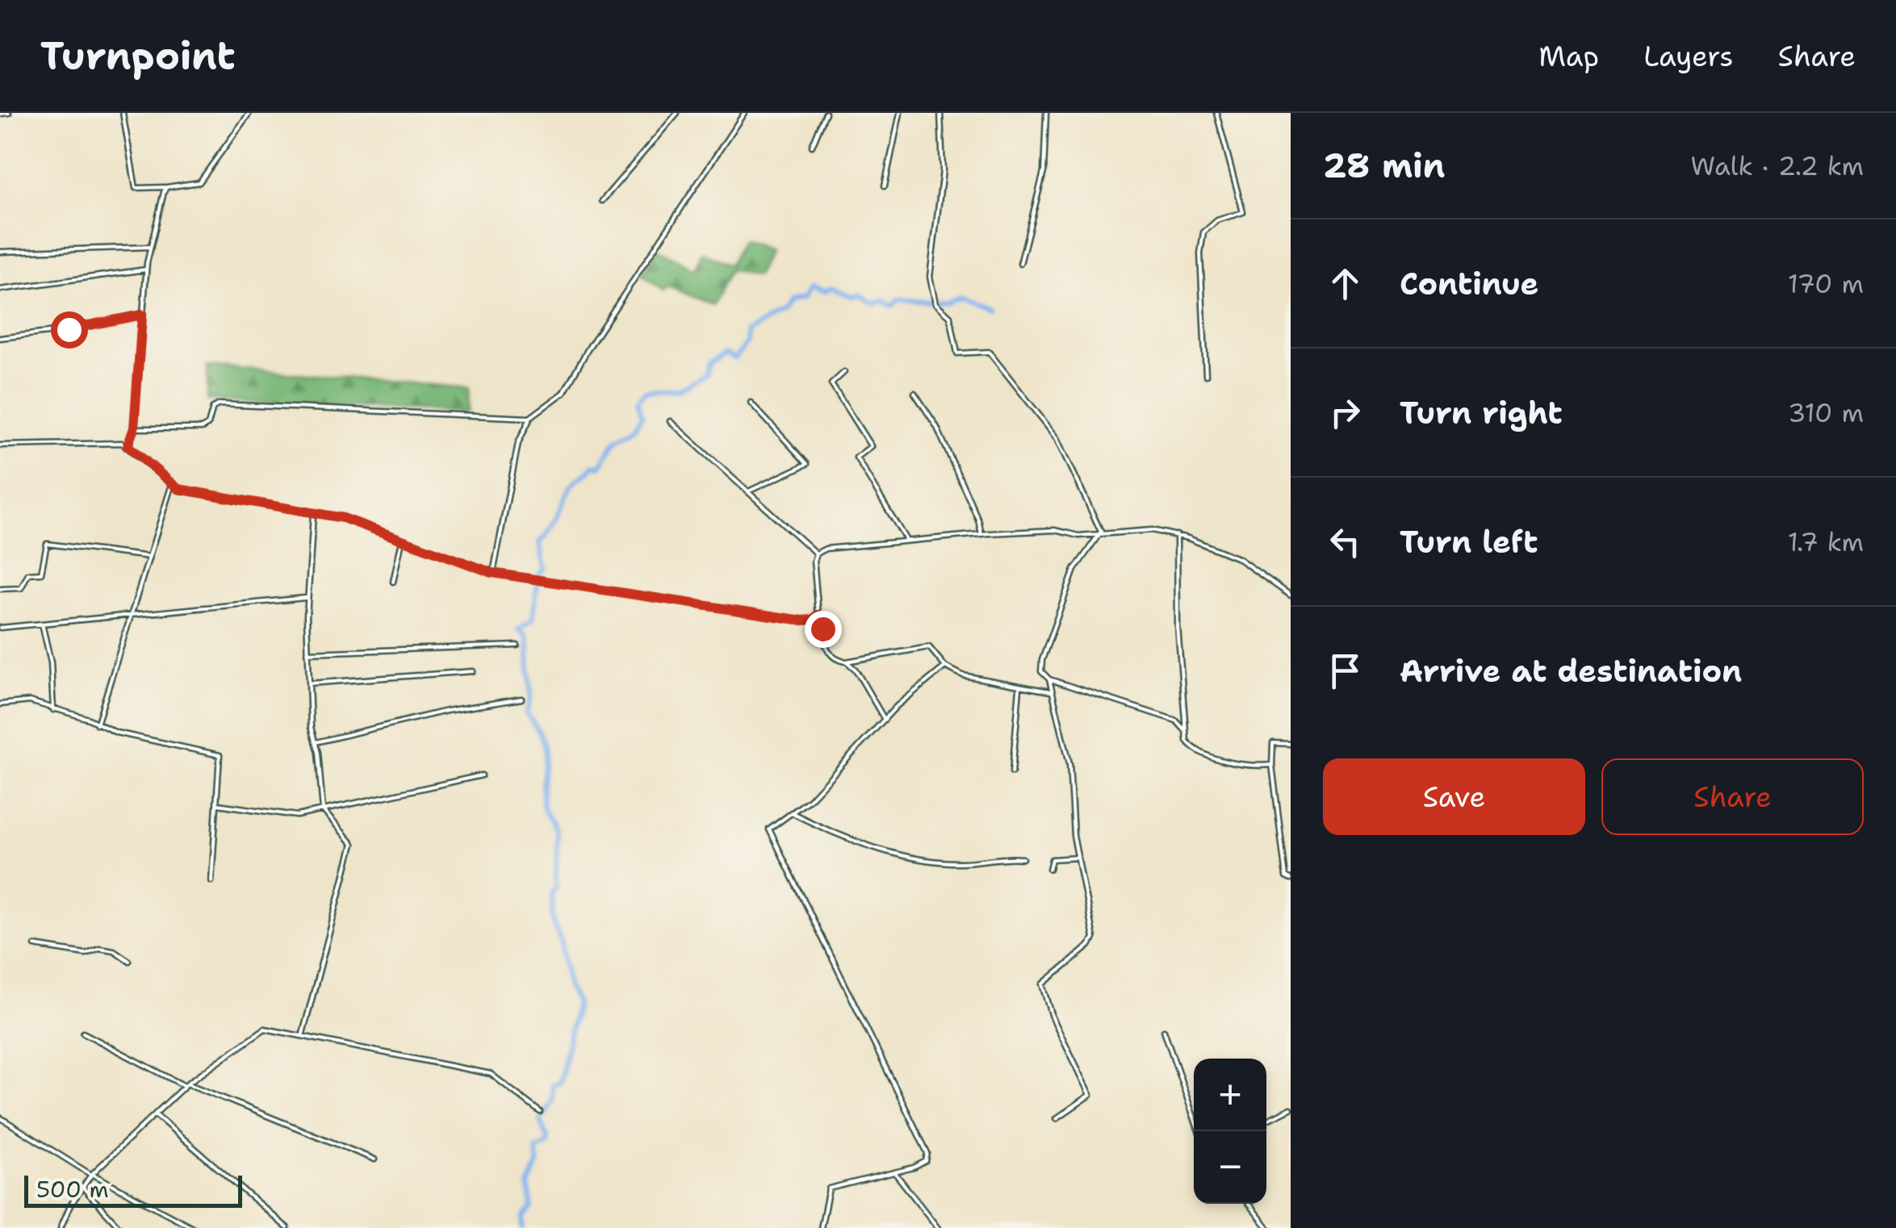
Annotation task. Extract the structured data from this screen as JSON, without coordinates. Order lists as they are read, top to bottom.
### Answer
{
  "scale_bar": "500 m",
  "page": {
    "header": "Turnpoint",
    "nav": ["Map", "Layers", "Share"],
    "heading": ["28 min", "Walk · 2.2 km"],
    "list": [
      ["Continue", "170 m"],
      ["Turn right", "310 m"],
      ["Turn left", "1.7 km"],
      "Arrive at destination"
    ],
    "buttons": ["Save", "Share"],
    "map_buttons": ["+", "−"],
    "scale": "500 m"
  }
}
